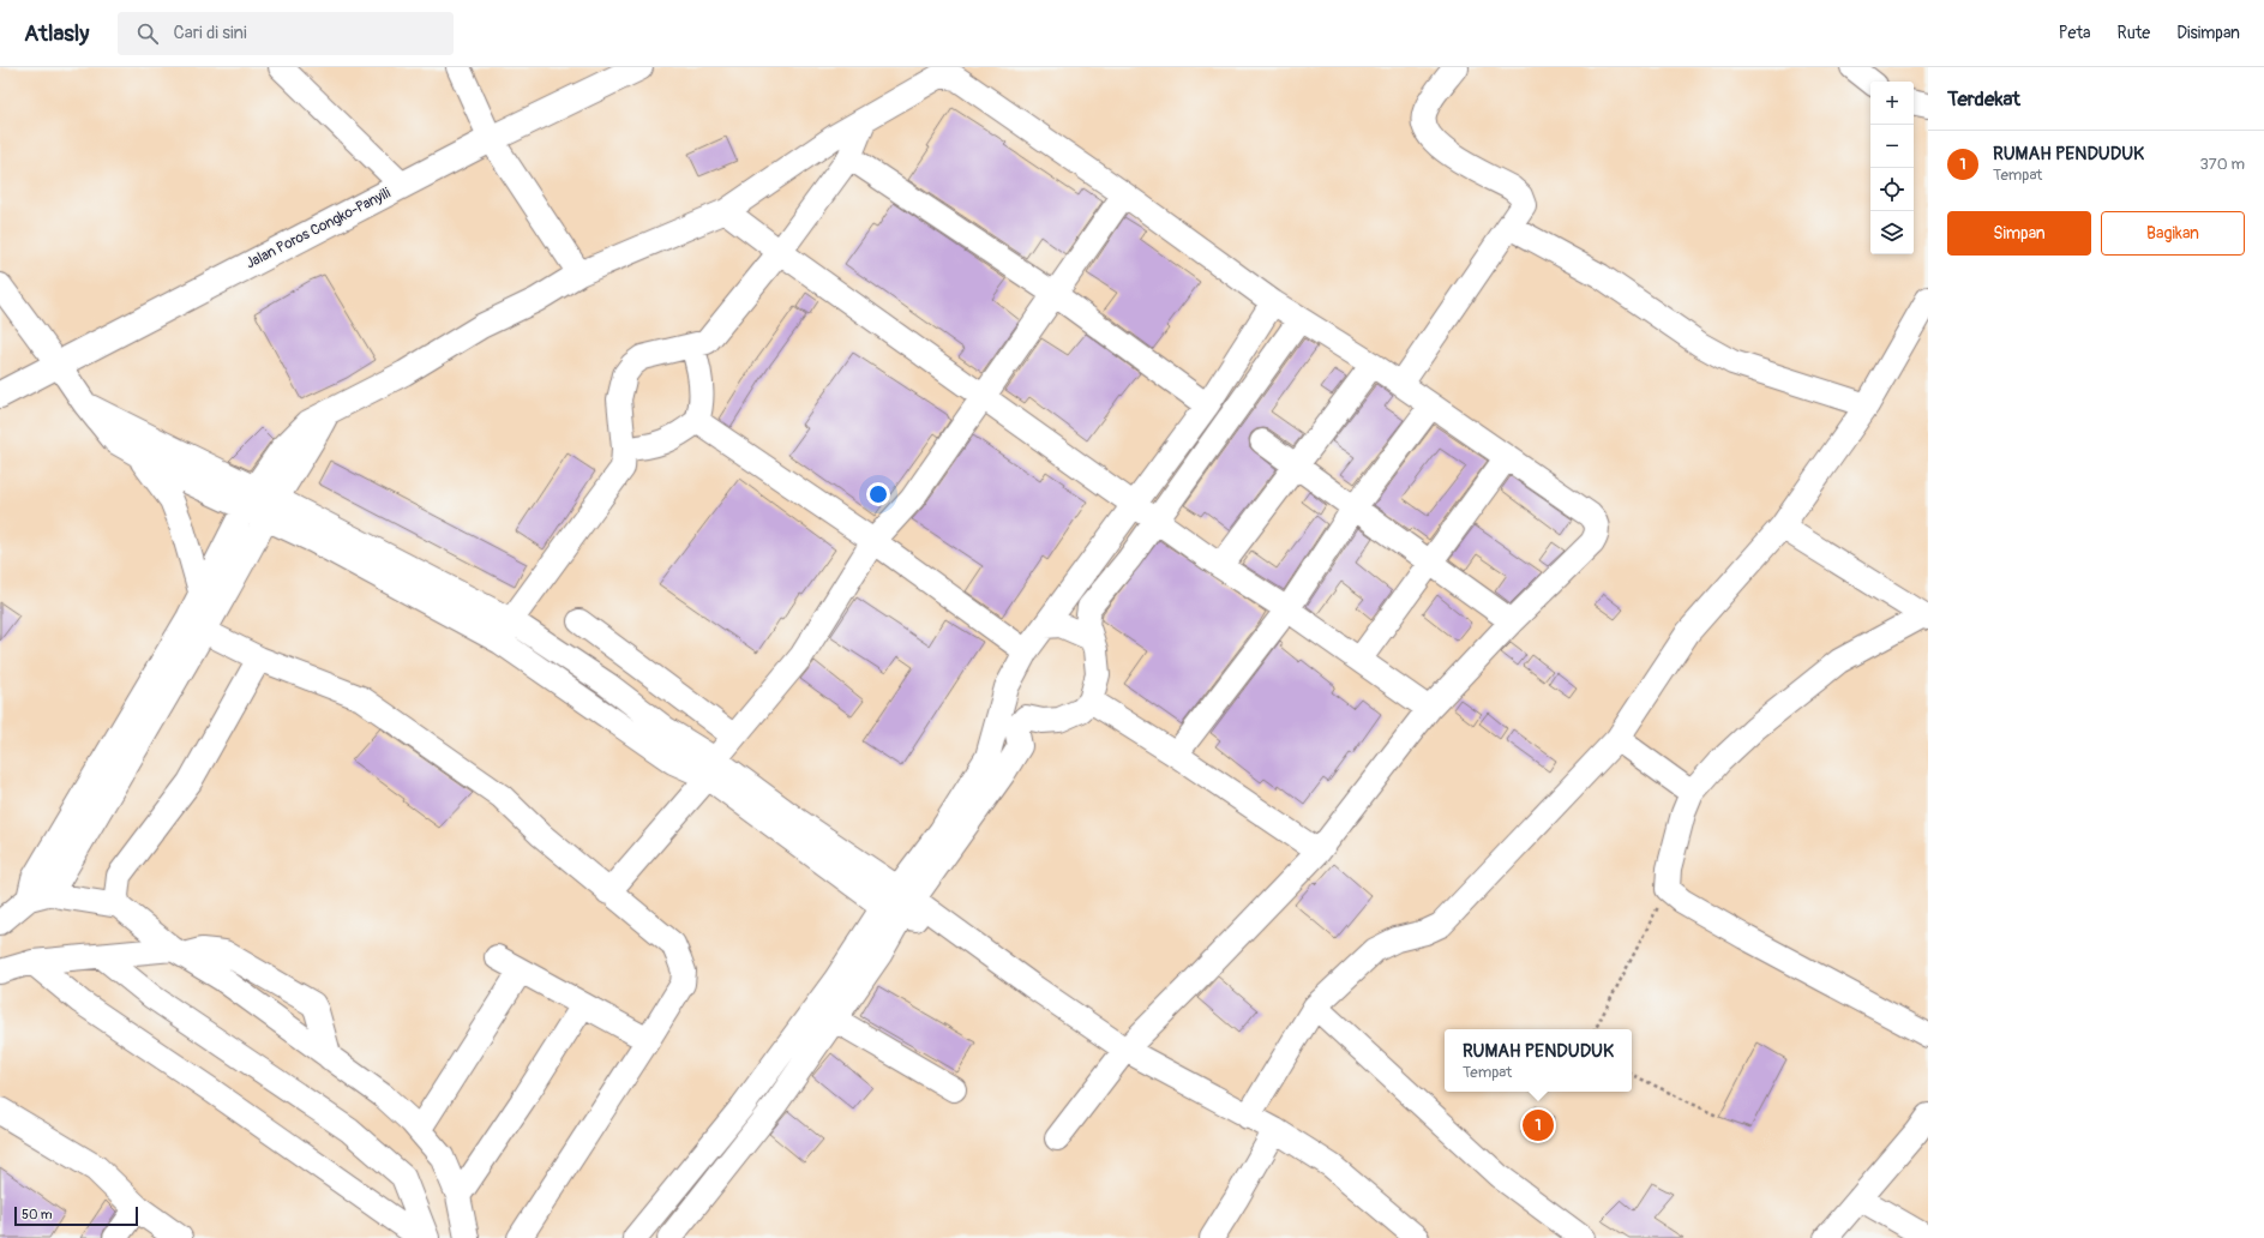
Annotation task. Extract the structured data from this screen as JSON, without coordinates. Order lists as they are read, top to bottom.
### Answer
{
  "streets": {
    "main road": ["Jalan Poros Congko-Panyili"]
  },
  "scale_bar": "50 m",
  "page": {
    "header": "Atlasly",
    "search": "Cari di sini",
    "nav": ["Peta", "Rute", "Disimpan"],
    "heading": "Terdekat",
    "map_buttons": ["+", "−"],
    "list": [
      {
        "mark": "1",
        "name": "RUMAH PENDUDUK",
        "note": "Tempat",
        "value": "370 m"
      }
    ],
    "buttons": ["Simpan", "Bagikan"],
    "popup": ["RUMAH PENDUDUK", "Tempat"],
    "pins": "1",
    "scale": "50 m"
  }
}
